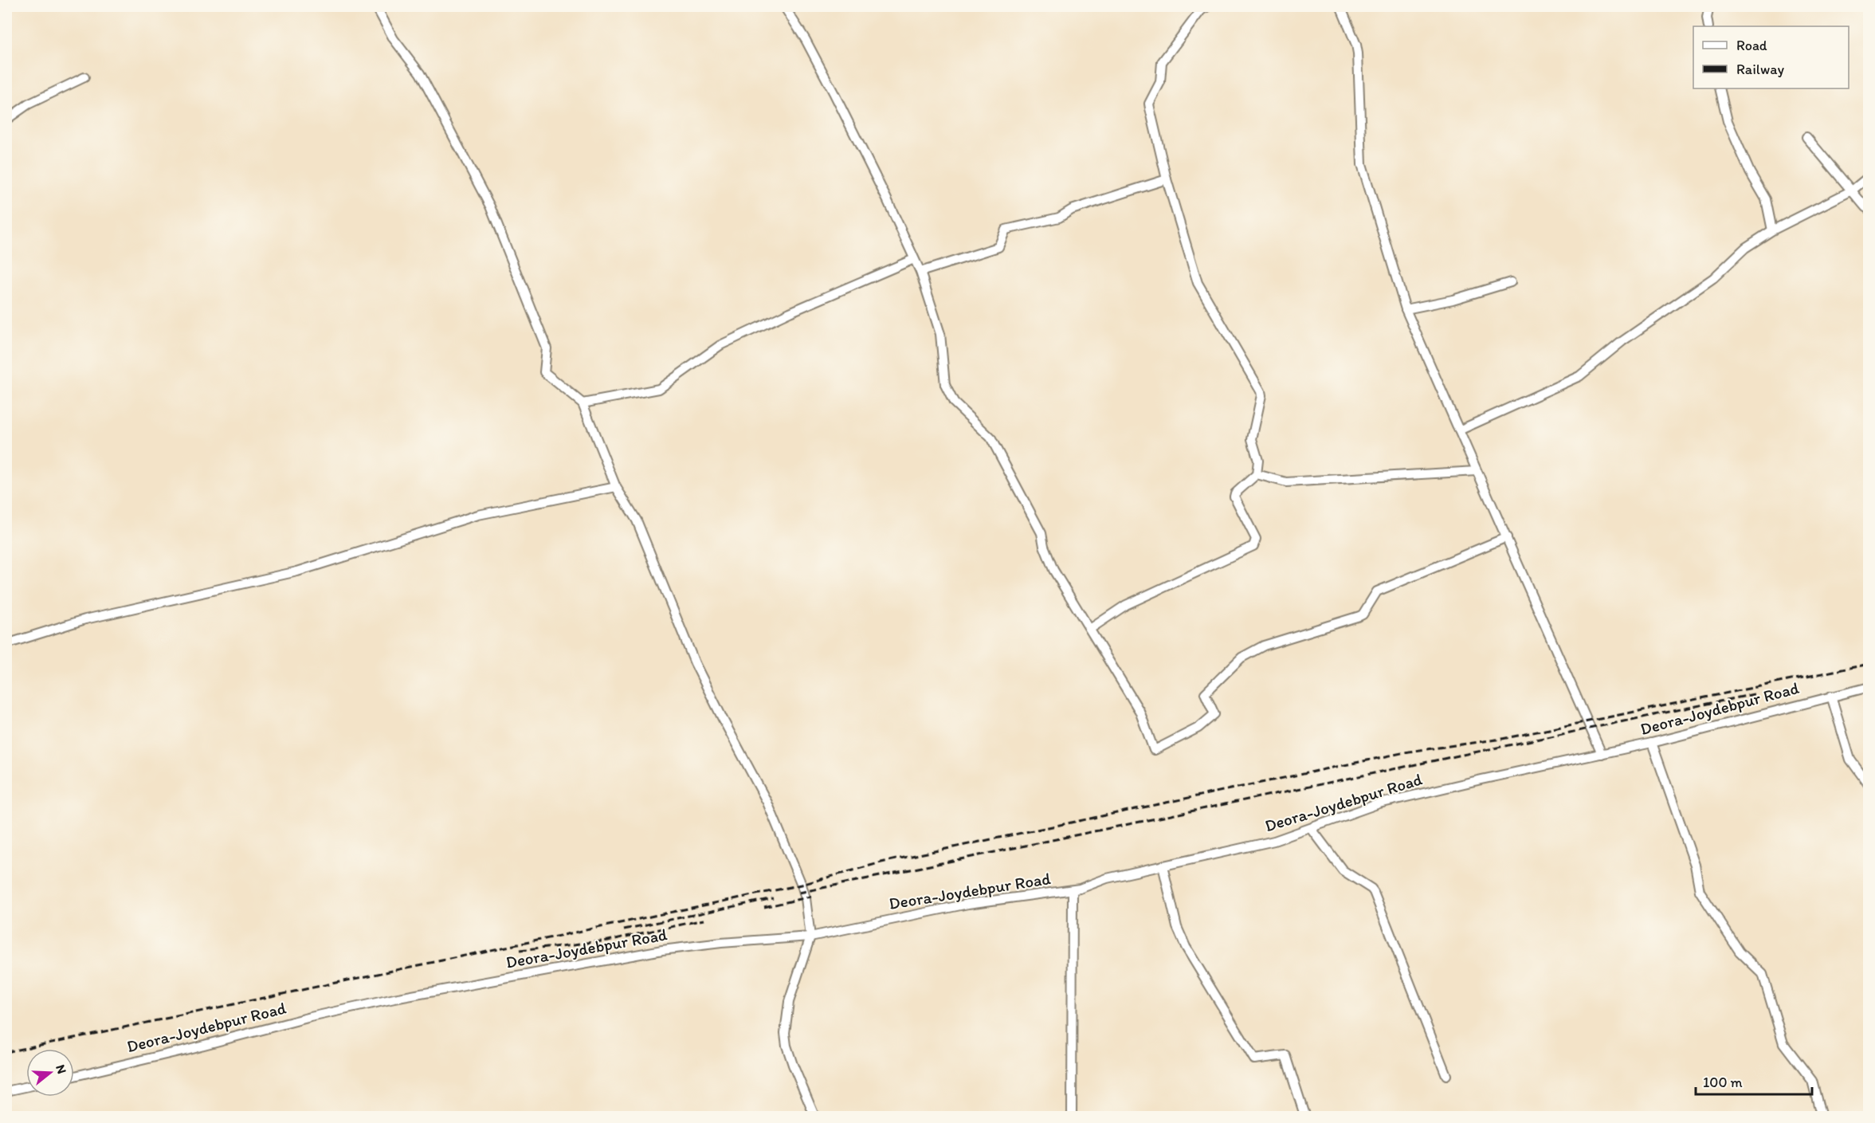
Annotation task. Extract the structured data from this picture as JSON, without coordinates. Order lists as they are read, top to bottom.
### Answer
{
  "streets": {
    "street": ["Deora-Joydebpur Road"]
  },
  "legend": ["Road", "Railway"],
  "scale_bar": "100 m",
  "north": "right"
}
